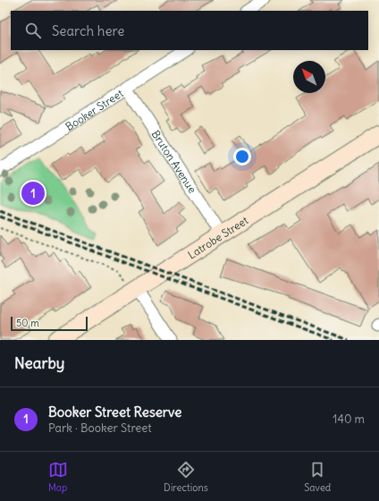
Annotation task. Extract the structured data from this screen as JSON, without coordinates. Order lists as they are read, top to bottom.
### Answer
{
  "streets": {
    "street": ["Booker Street", "Bruton Avenue", "Latrobe Street"]
  },
  "crossings": [
    ["Booker Street", "Bruton Avenue"],
    ["Bruton Avenue", "Latrobe Street"]
  ],
  "scale_bar": "50 m",
  "north": "top left",
  "page": {
    "search": "Search here",
    "pins": "1",
    "scale": "50 m",
    "heading": "Nearby",
    "list": [
      {
        "mark": "1",
        "name": "Booker Street Reserve",
        "note": "Park · Booker Street",
        "value": "140 m"
      }
    ],
    "nav": ["Map", "Directions", "Saved"]
  }
}
